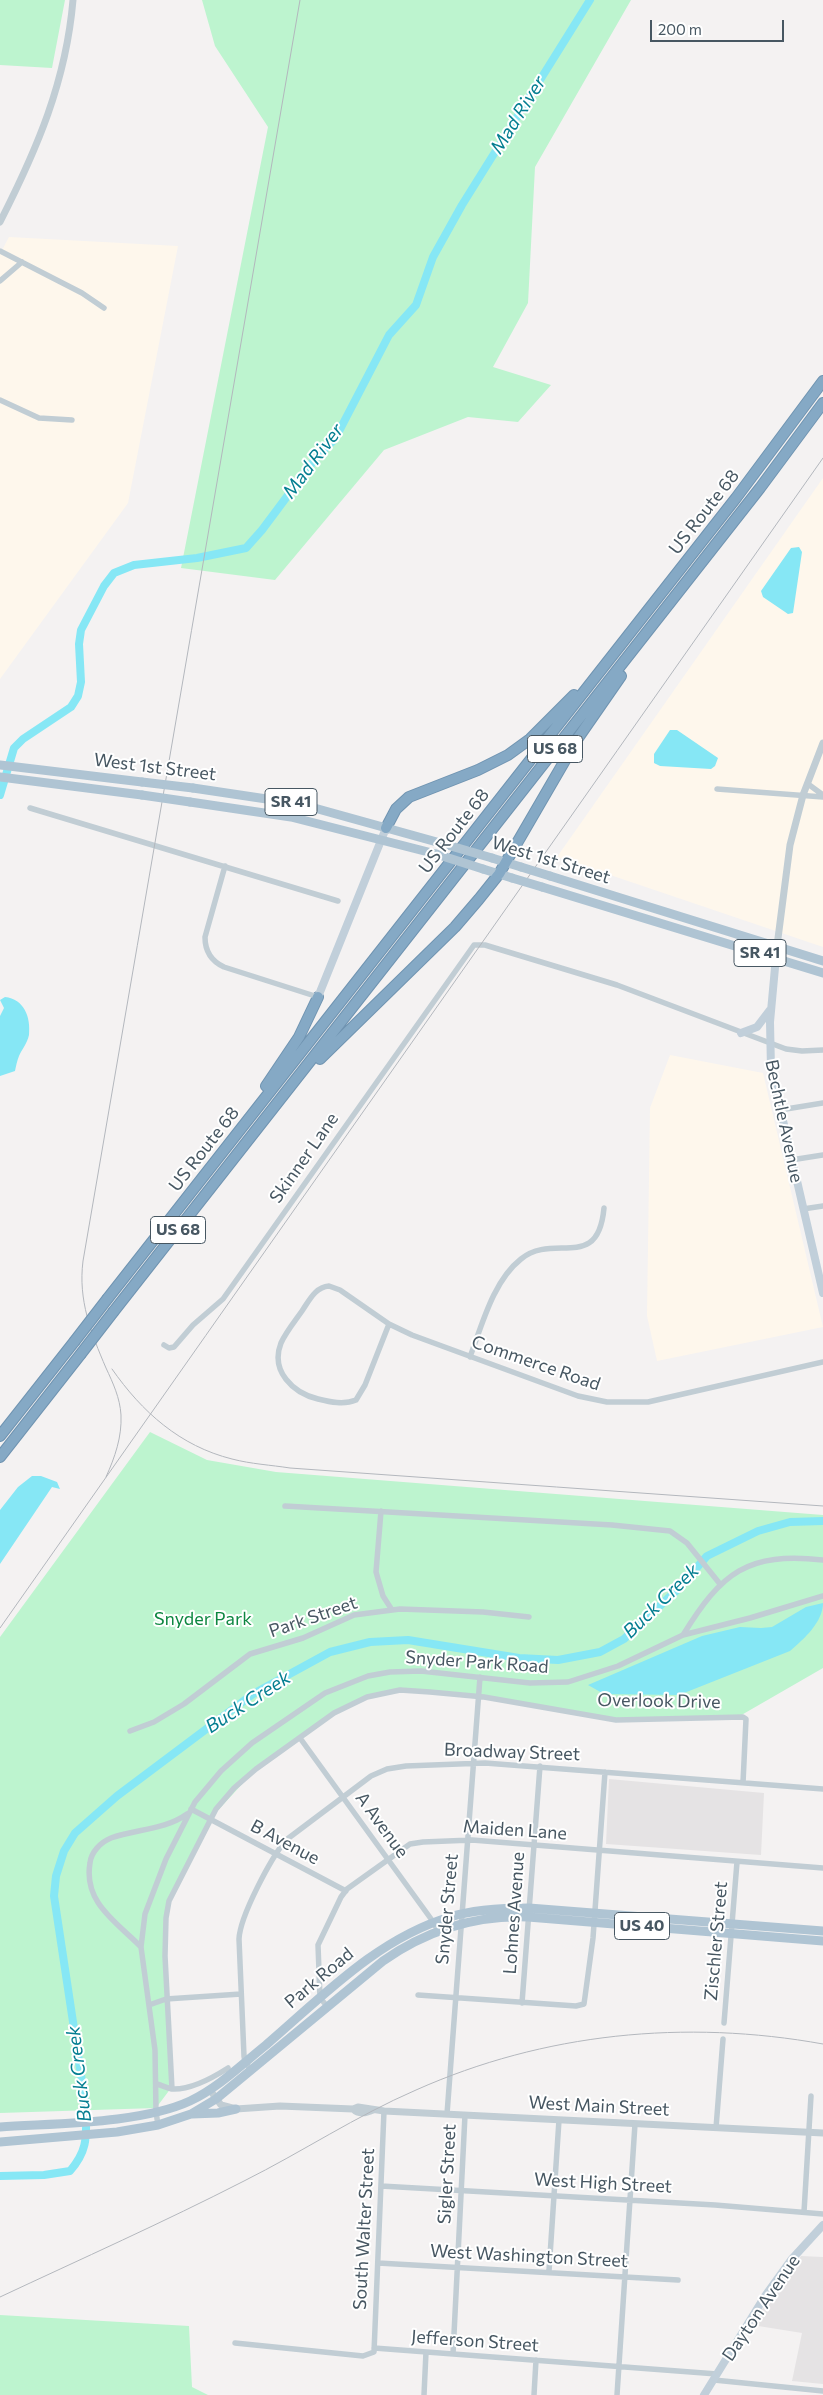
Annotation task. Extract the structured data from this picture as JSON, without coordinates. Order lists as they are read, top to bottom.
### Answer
{
  "streets": {
    "highway": ["US Route 68", "US 68"],
    "main road": [
      "West 1st Street",
      "SR 41",
      "Bechtle Avenue",
      "US 40",
      "Park Road",
      "Dayton Avenue"
    ],
    "street": [
      "Skinner Lane",
      "Commerce Road",
      "Park Street",
      "Snyder Park Road",
      "Overlook Drive",
      "Broadway Street",
      "A Avenue",
      "Maiden Lane",
      "B Avenue",
      "Snyder Street",
      "Lohnes Avenue",
      "Zischler Street",
      "West Main Street",
      "Sigler Street",
      "West High Street",
      "South Walter Street",
      "West Washington Street",
      "Jefferson Street"
    ]
  },
  "crossings": [
    ["West 1st Street", "Bechtle Avenue"],
    ["Snyder Park Road", "B Avenue"],
    ["Snyder Park Road", "Snyder Street"],
    ["Overlook Drive", "Broadway Street"],
    ["Overlook Drive", "Snyder Street"],
    ["Broadway Street", "A Avenue"],
    ["Broadway Street", "B Avenue"],
    ["Broadway Street", "Snyder Street"],
    ["Broadway Street", "Lohnes Avenue"],
    ["Broadway Street", "Park Road"],
    ["A Avenue", "Maiden Lane"],
    ["A Avenue", "Park Road"],
    ["Maiden Lane", "B Avenue"],
    ["Maiden Lane", "Snyder Street"],
    ["Maiden Lane", "Lohnes Avenue"],
    ["Maiden Lane", "Zischler Street"],
    ["Maiden Lane", "Park Road"],
    ["Snyder Street", "US 40"],
    ["Snyder Street", "Park Road"],
    ["Snyder Street", "West Main Street"],
    ["Lohnes Avenue", "US 40"],
    ["US 40", "Zischler Street"],
    ["US 40", "Park Road"],
    ["West Main Street", "Sigler Street"],
    ["West Main Street", "South Walter Street"],
    ["Sigler Street", "West High Street"],
    ["Sigler Street", "West Washington Street"],
    ["Sigler Street", "Jefferson Street"],
    ["West High Street", "South Walter Street"],
    ["South Walter Street", "West Washington Street"],
    ["South Walter Street", "Jefferson Street"],
    ["Dayton Avenue", "Jefferson Street"]
  ],
  "water": ["Mad River", "Buck Creek"],
  "parks": ["Snyder Park"],
  "scale_bar": "200 m"
}
